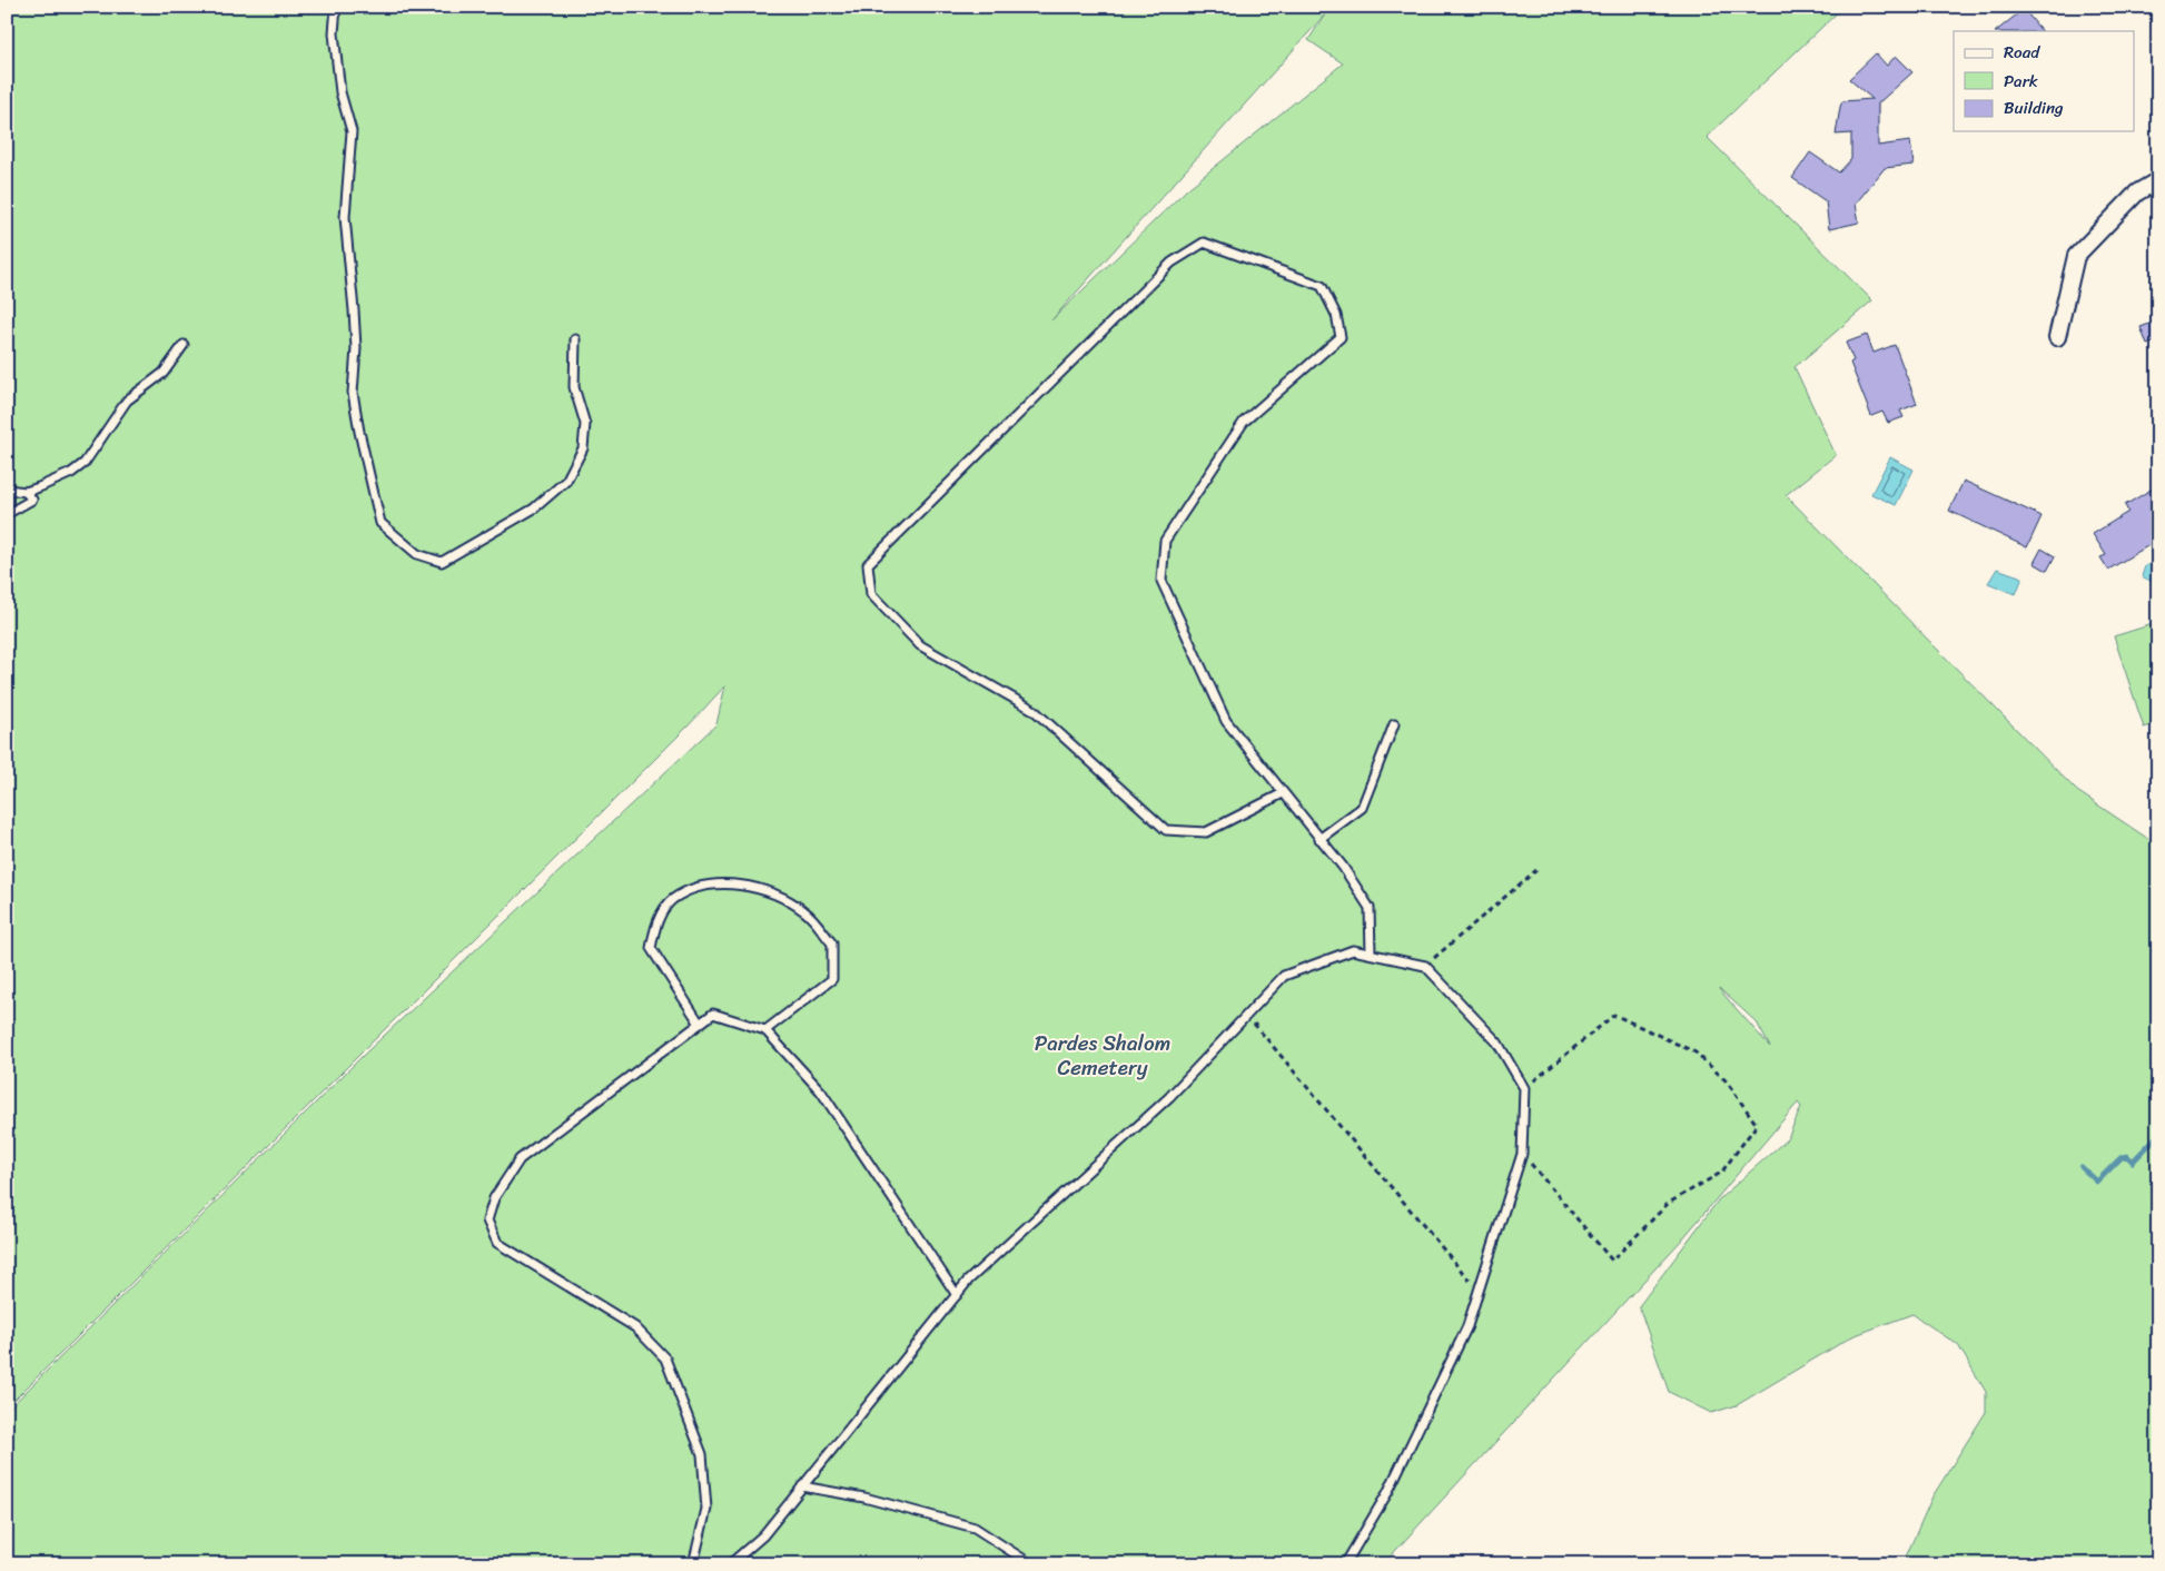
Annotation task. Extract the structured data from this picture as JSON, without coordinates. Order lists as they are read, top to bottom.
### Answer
{
  "parks": ["Pardes Shalom Cemetery"],
  "legend": ["Road", "Park", "Building"]
}
